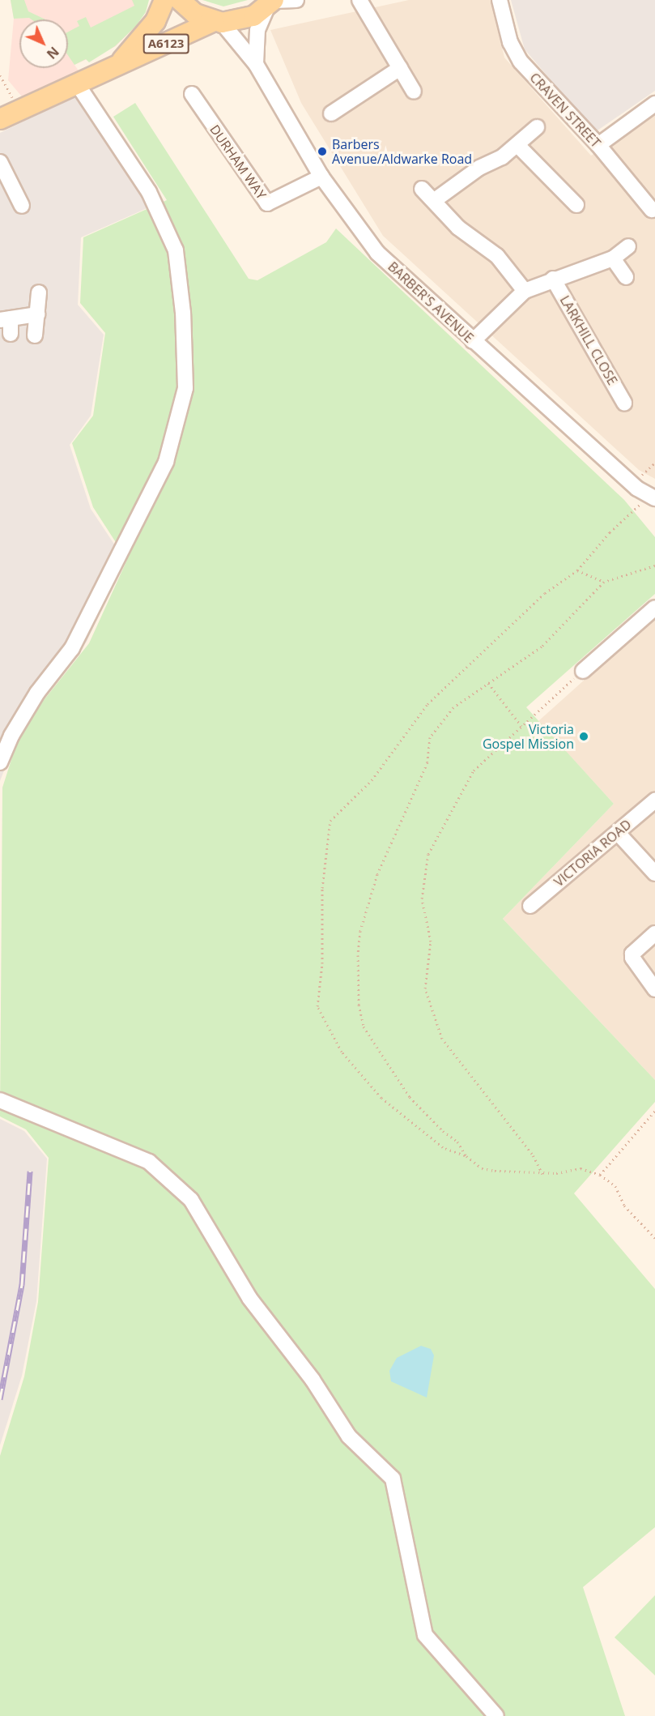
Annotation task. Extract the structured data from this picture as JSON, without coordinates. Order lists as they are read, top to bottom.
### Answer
{
  "streets": {
    "main road": ["A6123"],
    "street": [
      "CRAVEN STREET",
      "DURHAM WAY",
      "BARBER'S AVENUE",
      "LARKHILL CLOSE",
      "VICTORIA ROAD"
    ]
  },
  "crossings": [
    ["A6123", "BARBER'S AVENUE"],
    ["DURHAM WAY", "BARBER'S AVENUE"]
  ],
  "places": ["Barbers Avenue/Aldwarke Road", "Victoria Gospel Mission"],
  "north": "bottom right"
}
